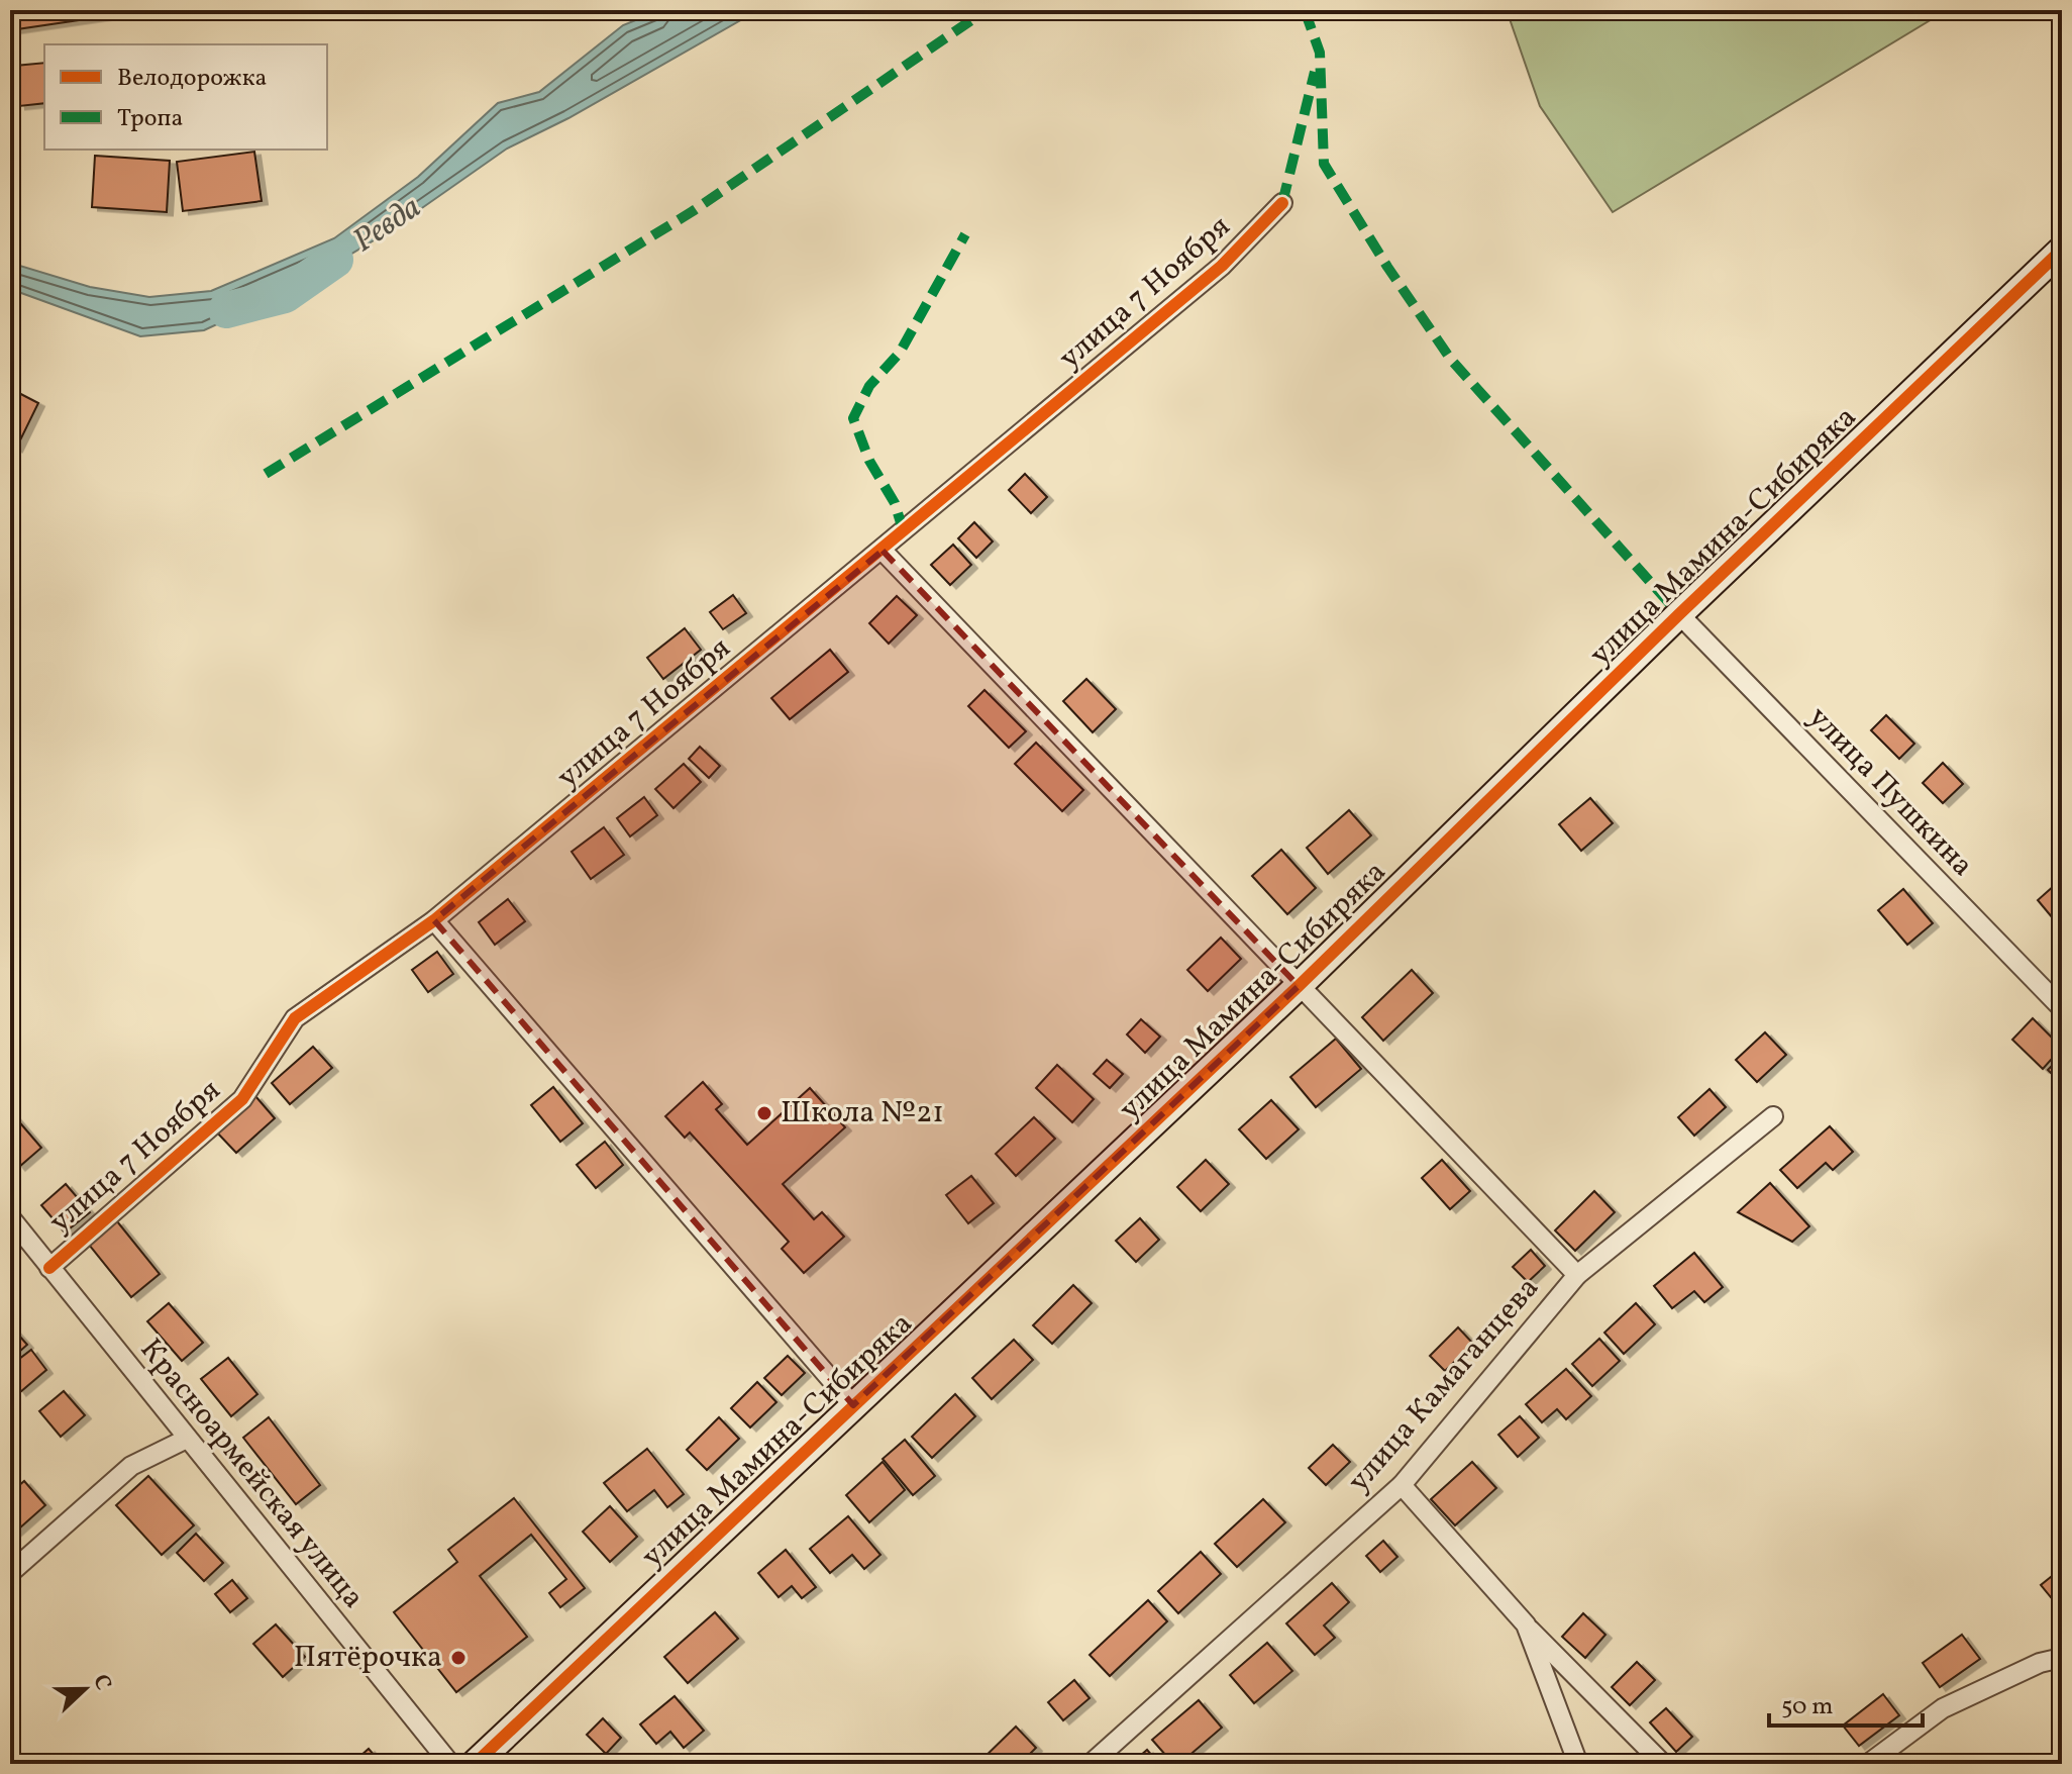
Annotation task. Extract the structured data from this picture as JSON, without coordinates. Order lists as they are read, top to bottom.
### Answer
{
  "streets": {
    "street": [
      "улица 7 Ноября",
      "улица Мамина-Сибиряка",
      "улица Пушкина",
      "улица Камаганцева",
      "Красноармейская улица"
    ]
  },
  "crossings": [
    ["улица 7 Ноября", "Красноармейская улица"],
    ["улица Мамина-Сибиряка", "улица Пушкина"]
  ],
  "water": ["Ревда"],
  "places": ["Школа №21", "Пятёрочка"],
  "legend": ["Велодорожка", "Тропа"],
  "scale_bar": "50 m",
  "north": "right"
}
